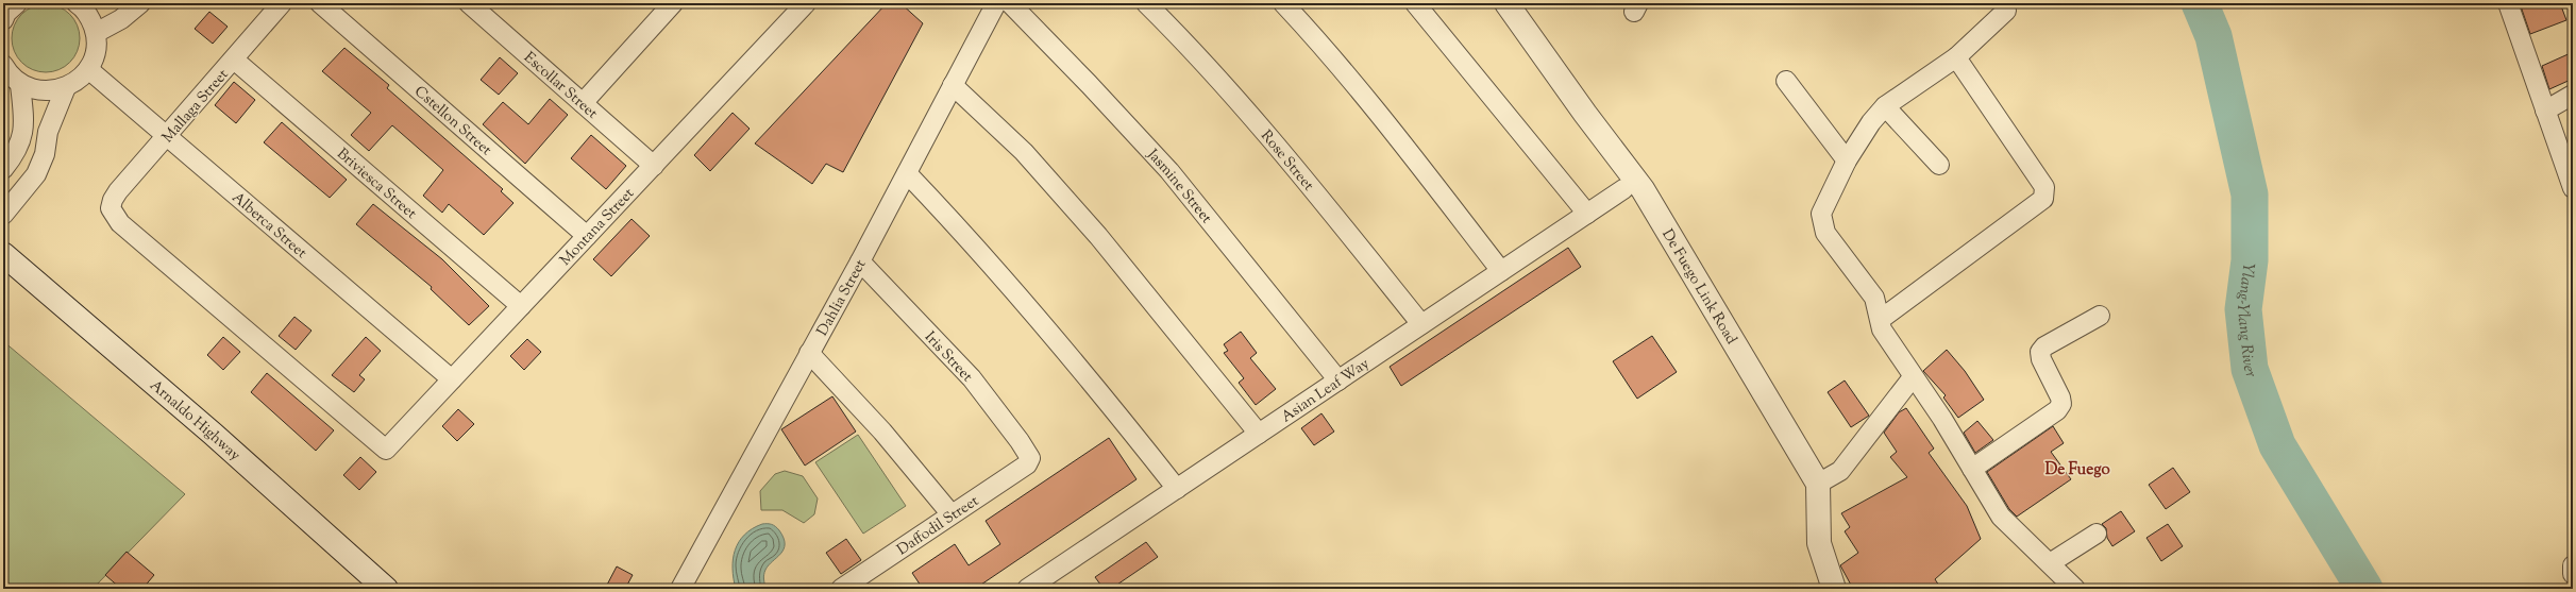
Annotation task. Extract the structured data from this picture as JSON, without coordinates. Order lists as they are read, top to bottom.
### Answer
{
  "streets": {
    "street": [
      "Escollar Street",
      "Mallaga Street",
      "Cstellon Street",
      "Rose Street",
      "Briviesca Street",
      "Jasmine Street",
      "Alberca Street",
      "Montana Street",
      "De Fuego Link Road",
      "Dahlia Street",
      "Iris Street",
      "Asian Leaf Way",
      "Arnaldo Highway",
      "Daffodil Street"
    ]
  },
  "crossings": [
    ["Escollar Street", "Montana Street"],
    ["Mallaga Street", "Briviesca Street"],
    ["Mallaga Street", "Alberca Street"],
    ["Mallaga Street", "Montana Street"],
    ["Cstellon Street", "Montana Street"],
    ["Rose Street", "Asian Leaf Way"],
    ["Briviesca Street", "Montana Street"],
    ["Jasmine Street", "Asian Leaf Way"],
    ["Alberca Street", "Montana Street"],
    ["Dahlia Street", "Iris Street"],
    ["Iris Street", "Daffodil Street"]
  ],
  "districts": ["De Fuego"],
  "water": ["Ylang-Ylang River"]
}
